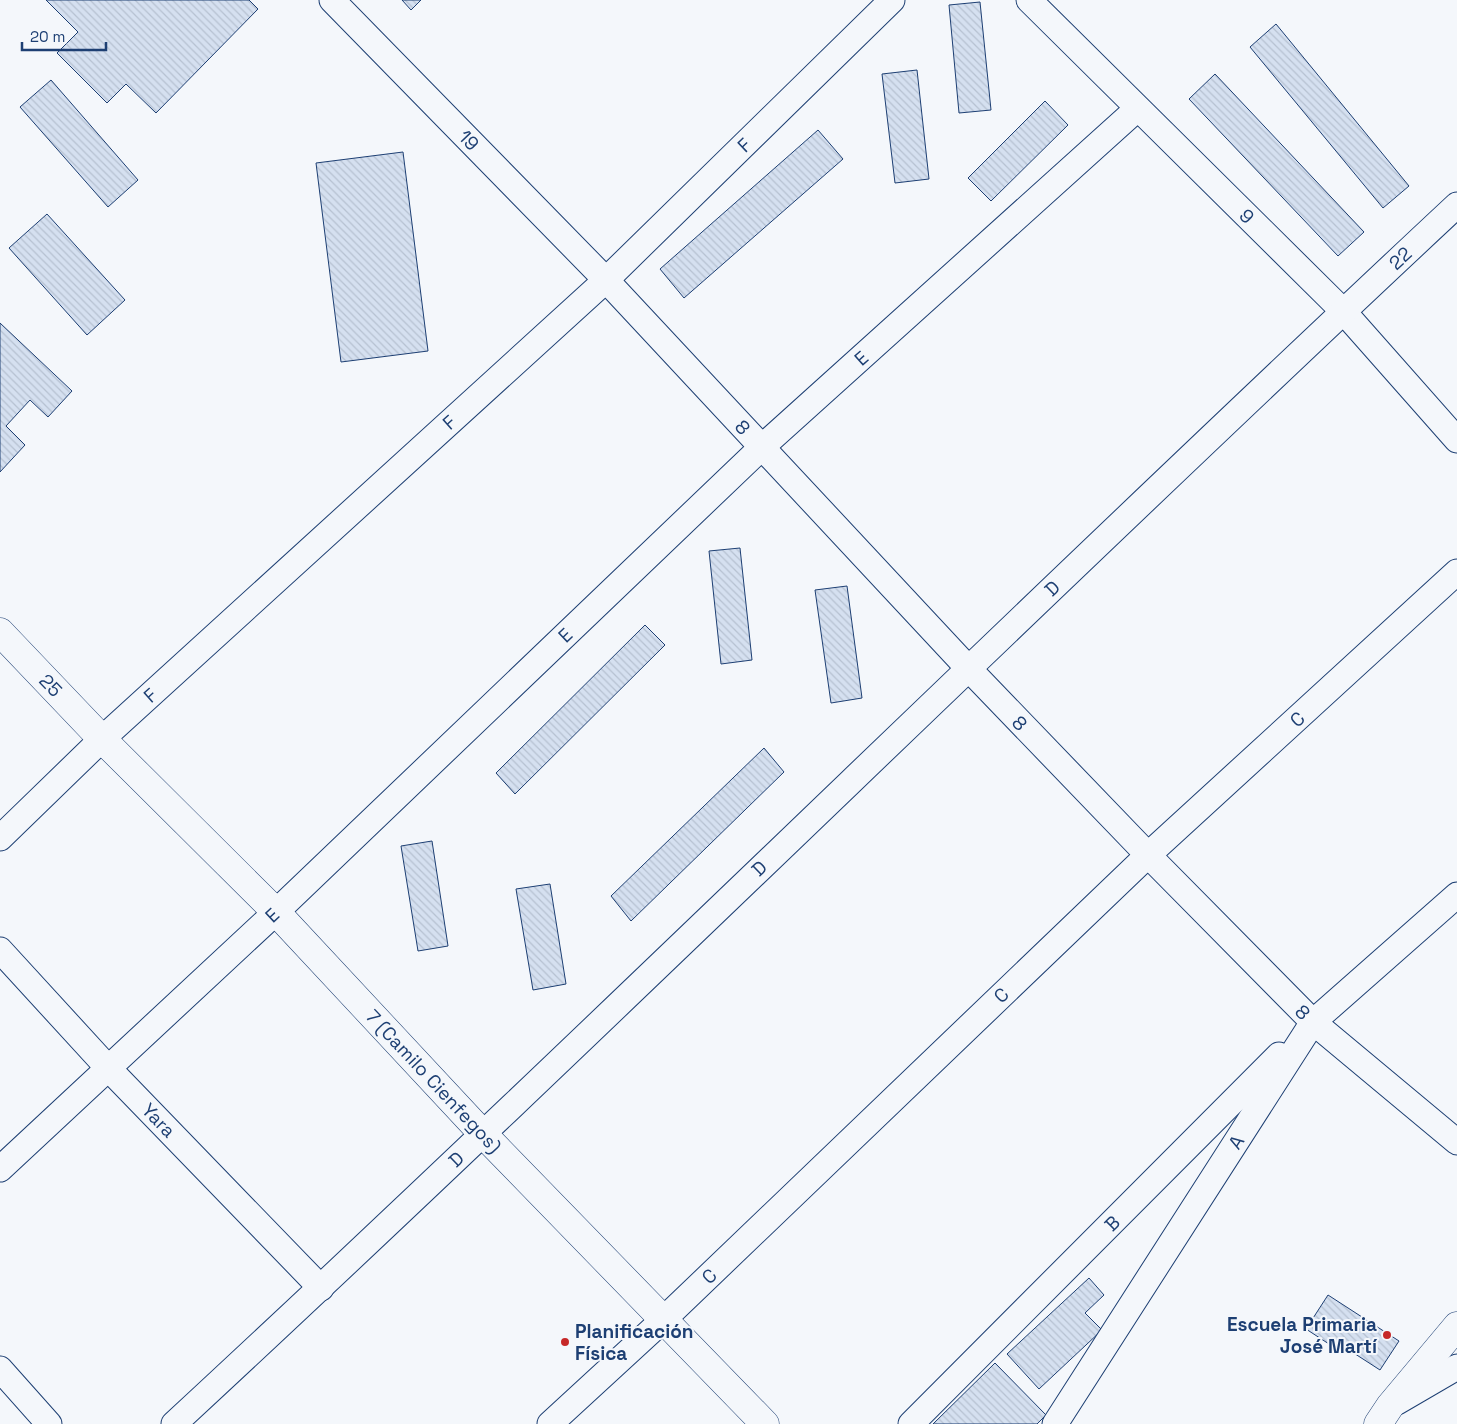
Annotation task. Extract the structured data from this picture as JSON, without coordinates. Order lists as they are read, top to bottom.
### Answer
{
  "streets": {
    "street": [
      "19",
      "F",
      "9",
      "22",
      "E",
      "8",
      "D",
      "25",
      "C",
      "7 (Camilo Cienfegos)",
      "Yara",
      "A",
      "B"
    ]
  },
  "crossings": [
    ["19", "F"],
    ["19", "8"],
    ["F", "8"],
    ["F", "25"],
    ["F", "7 (Camilo Cienfegos)"],
    ["9", "22"],
    ["9", "E"],
    ["9", "D"],
    ["22", "D"],
    ["E", "8"],
    ["E", "7 (Camilo Cienfegos)"],
    ["E", "Yara"],
    ["8", "D"],
    ["8", "C"],
    ["8", "A"],
    ["8", "B"],
    ["D", "7 (Camilo Cienfegos)"],
    ["D", "Yara"],
    ["25", "7 (Camilo Cienfegos)"],
    ["C", "7 (Camilo Cienfegos)"],
    ["A", "B"]
  ],
  "places": ["Escuela Primaria José Martí", "Planificación Física"],
  "scale_bar": "20 m"
}
